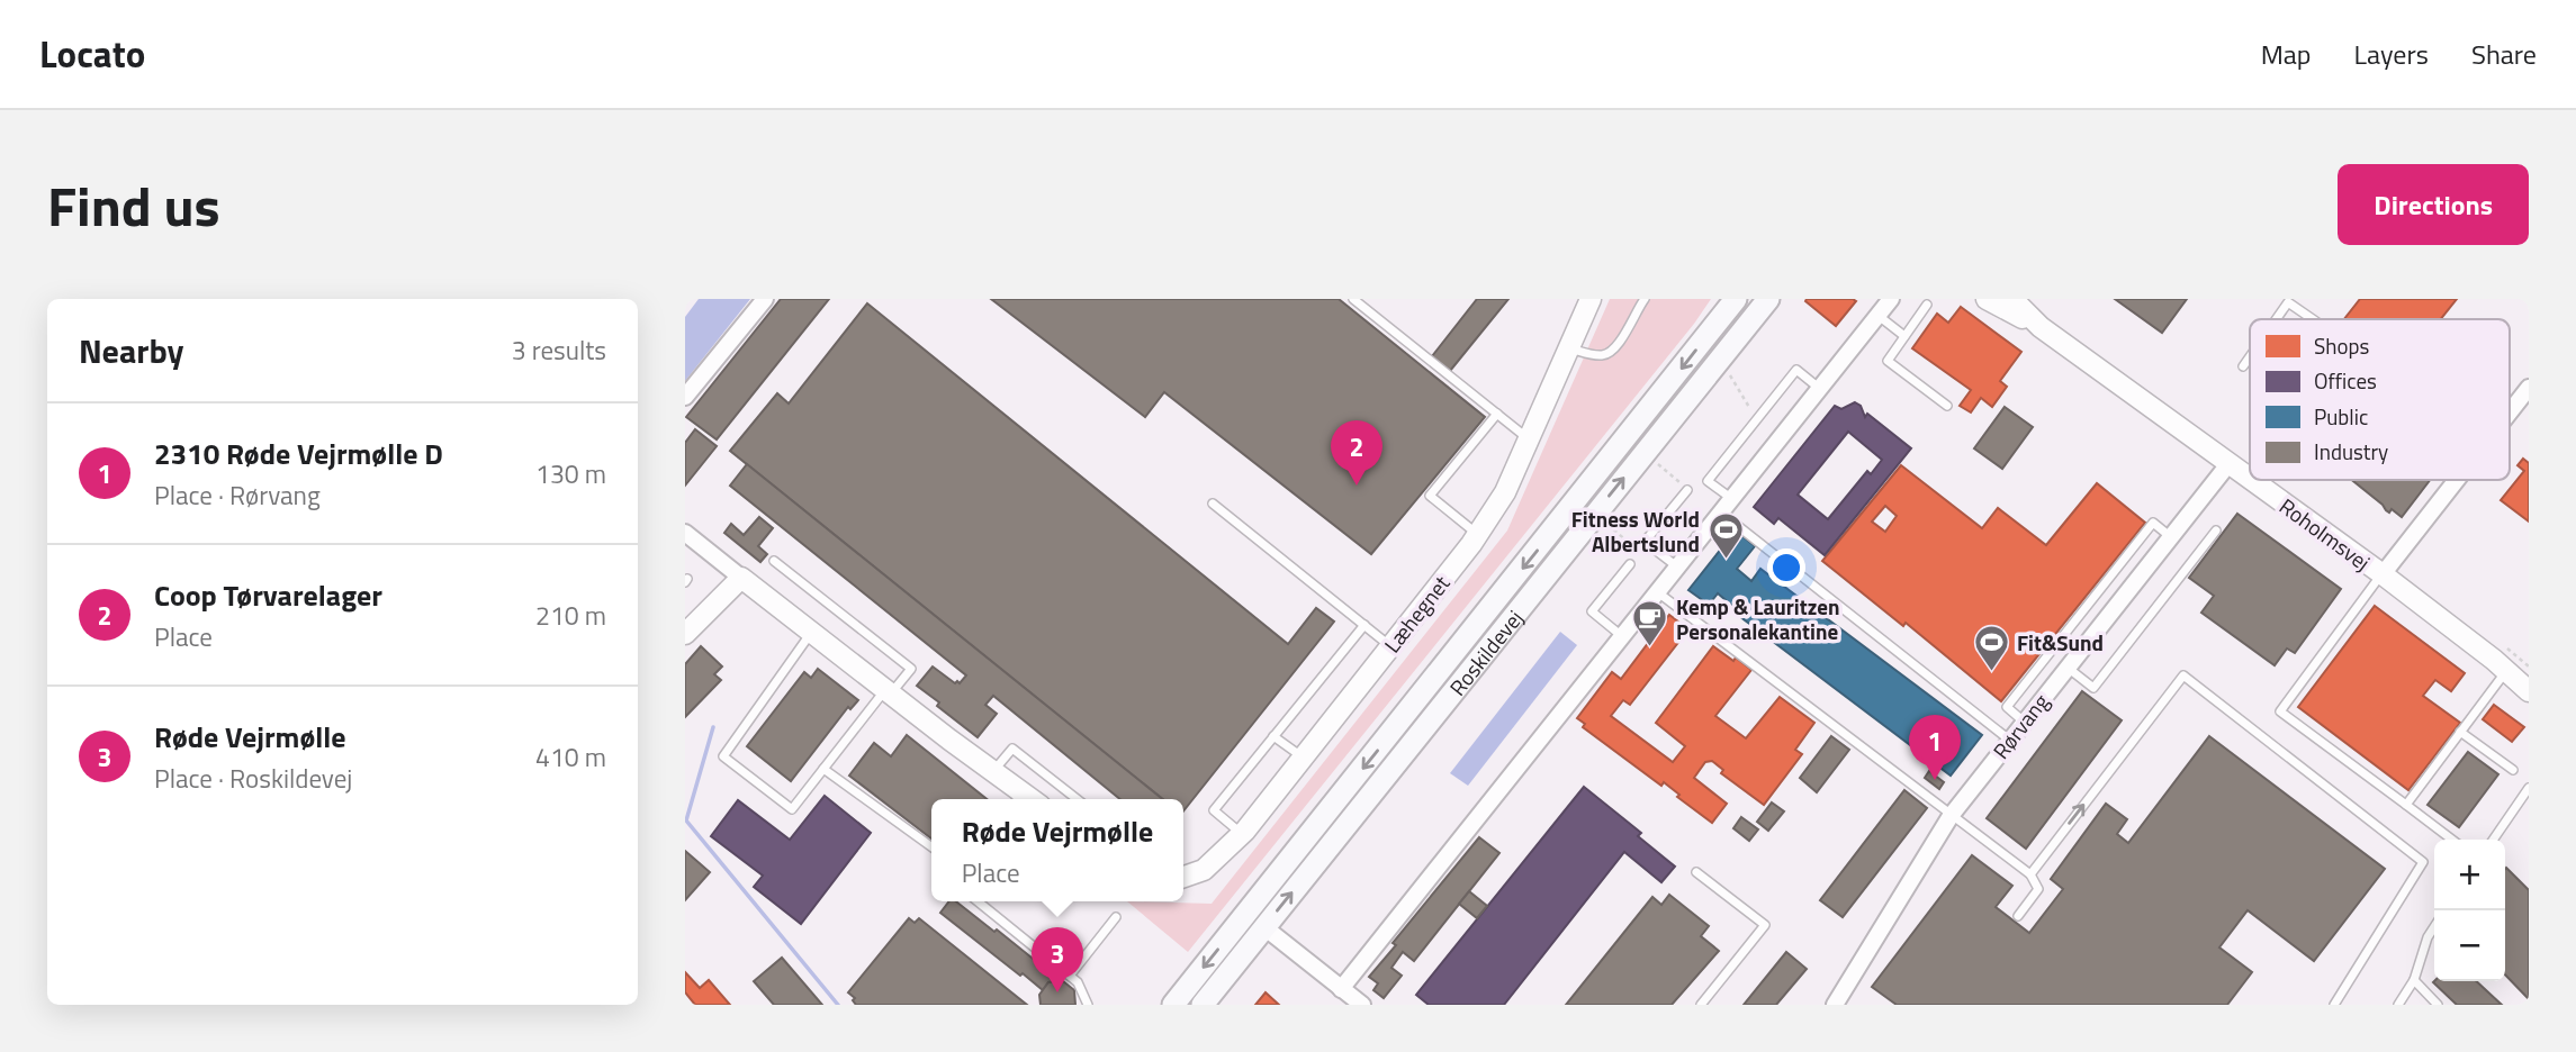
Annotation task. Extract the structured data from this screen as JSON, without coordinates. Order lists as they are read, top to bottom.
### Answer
{
  "streets": {
    "main road": ["Roskildevej"],
    "street": ["Roholmsvej", "Læhegnet", "Rørvang"]
  },
  "crossings": [
    ["Roholmsvej", "Rørvang"]
  ],
  "places": {
    "sports": ["Fitness World Albertslund", "Fit&Sund"],
    "cafe": ["Kemp & Lauritzen Personalekantine"]
  },
  "legend": [
    "Shops",
    "Offices",
    "Public",
    "Industry"
  ],
  "page": {
    "header": "Locato",
    "nav": ["Map", "Layers", "Share"],
    "title": "Find us",
    "buttons": "Directions",
    "heading": ["Nearby", "3 results"],
    "list": [
      {
        "mark": "1",
        "name": "2310 Røde Vejrmølle D",
        "note": "Place · Rørvang",
        "value": "130 m"
      },
      {
        "mark": "2",
        "name": "Coop Tørvarelager",
        "note": "Place",
        "value": "210 m"
      },
      {
        "mark": "3",
        "name": "Røde Vejrmølle",
        "note": "Place · Roskildevej",
        "value": "410 m"
      }
    ],
    "pins": ["2", "1", "3"],
    "popup": ["Røde Vejrmølle", "Place"],
    "map_buttons": ["+", "−"]
  }
}
